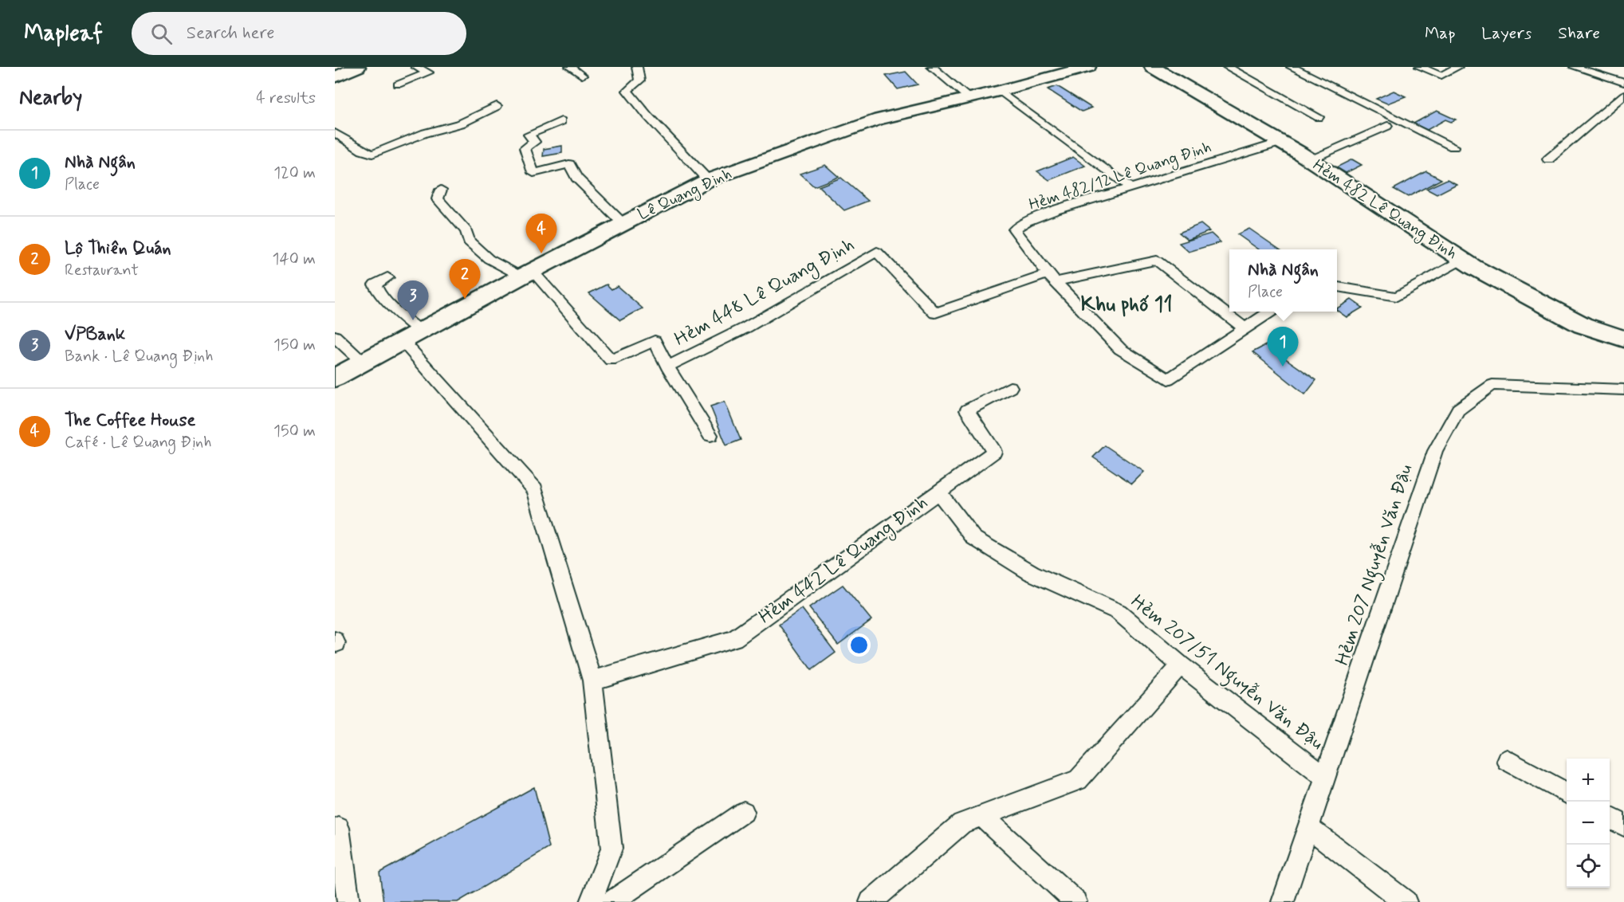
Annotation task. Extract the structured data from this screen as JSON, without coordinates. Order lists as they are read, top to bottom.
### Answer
{
  "streets": {
    "main road": ["Lê Quang Định", "Hẻm 482 Lê Quang Định"],
    "lane": [
      "Hẻm 482/12 Lê Quang Định",
      "Hẻm 448 Lê Quang Định",
      "Hẻm 442 Lê Quang Định",
      "Hẻm 207 Nguyễn Văn Đậu",
      "Hẻm 207/51 Nguyễn Văn Đậu"
    ]
  },
  "crossings": [
    ["Hẻm 482/12 Lê Quang Định", "Hẻm 482 Lê Quang Định"],
    ["Hẻm 482/12 Lê Quang Định", "Hẻm 448 Lê Quang Định"],
    ["Lê Quang Định", "Hẻm 448 Lê Quang Định"],
    ["Hẻm 442 Lê Quang Định", "Hẻm 207/51 Nguyễn Văn Đậu"],
    ["Hẻm 207 Nguyễn Văn Đậu", "Hẻm 207/51 Nguyễn Văn Đậu"]
  ],
  "districts": ["Khu phố 11"],
  "page": {
    "header": "Mapleaf",
    "search": "Search here",
    "nav": ["Map", "Layers", "Share"],
    "heading": ["Nearby", "4 results"],
    "list": [
      {
        "mark": "1",
        "name": "Nhà Ngân",
        "note": "Place",
        "value": "120 m"
      },
      {
        "mark": "2",
        "name": "Lộ Thiên Quán",
        "note": "Restaurant",
        "value": "140 m"
      },
      {
        "mark": "3",
        "name": "VPBank",
        "note": "Bank · Lê Quang Định",
        "value": "150 m"
      },
      {
        "mark": "4",
        "name": "The Coffee House",
        "note": "Café · Lê Quang Định",
        "value": "150 m"
      }
    ],
    "pins": [
      "4",
      "2",
      "3",
      "1"
    ],
    "popup": ["Nhà Ngân", "Place"],
    "map_buttons": ["+", "−"]
  }
}
